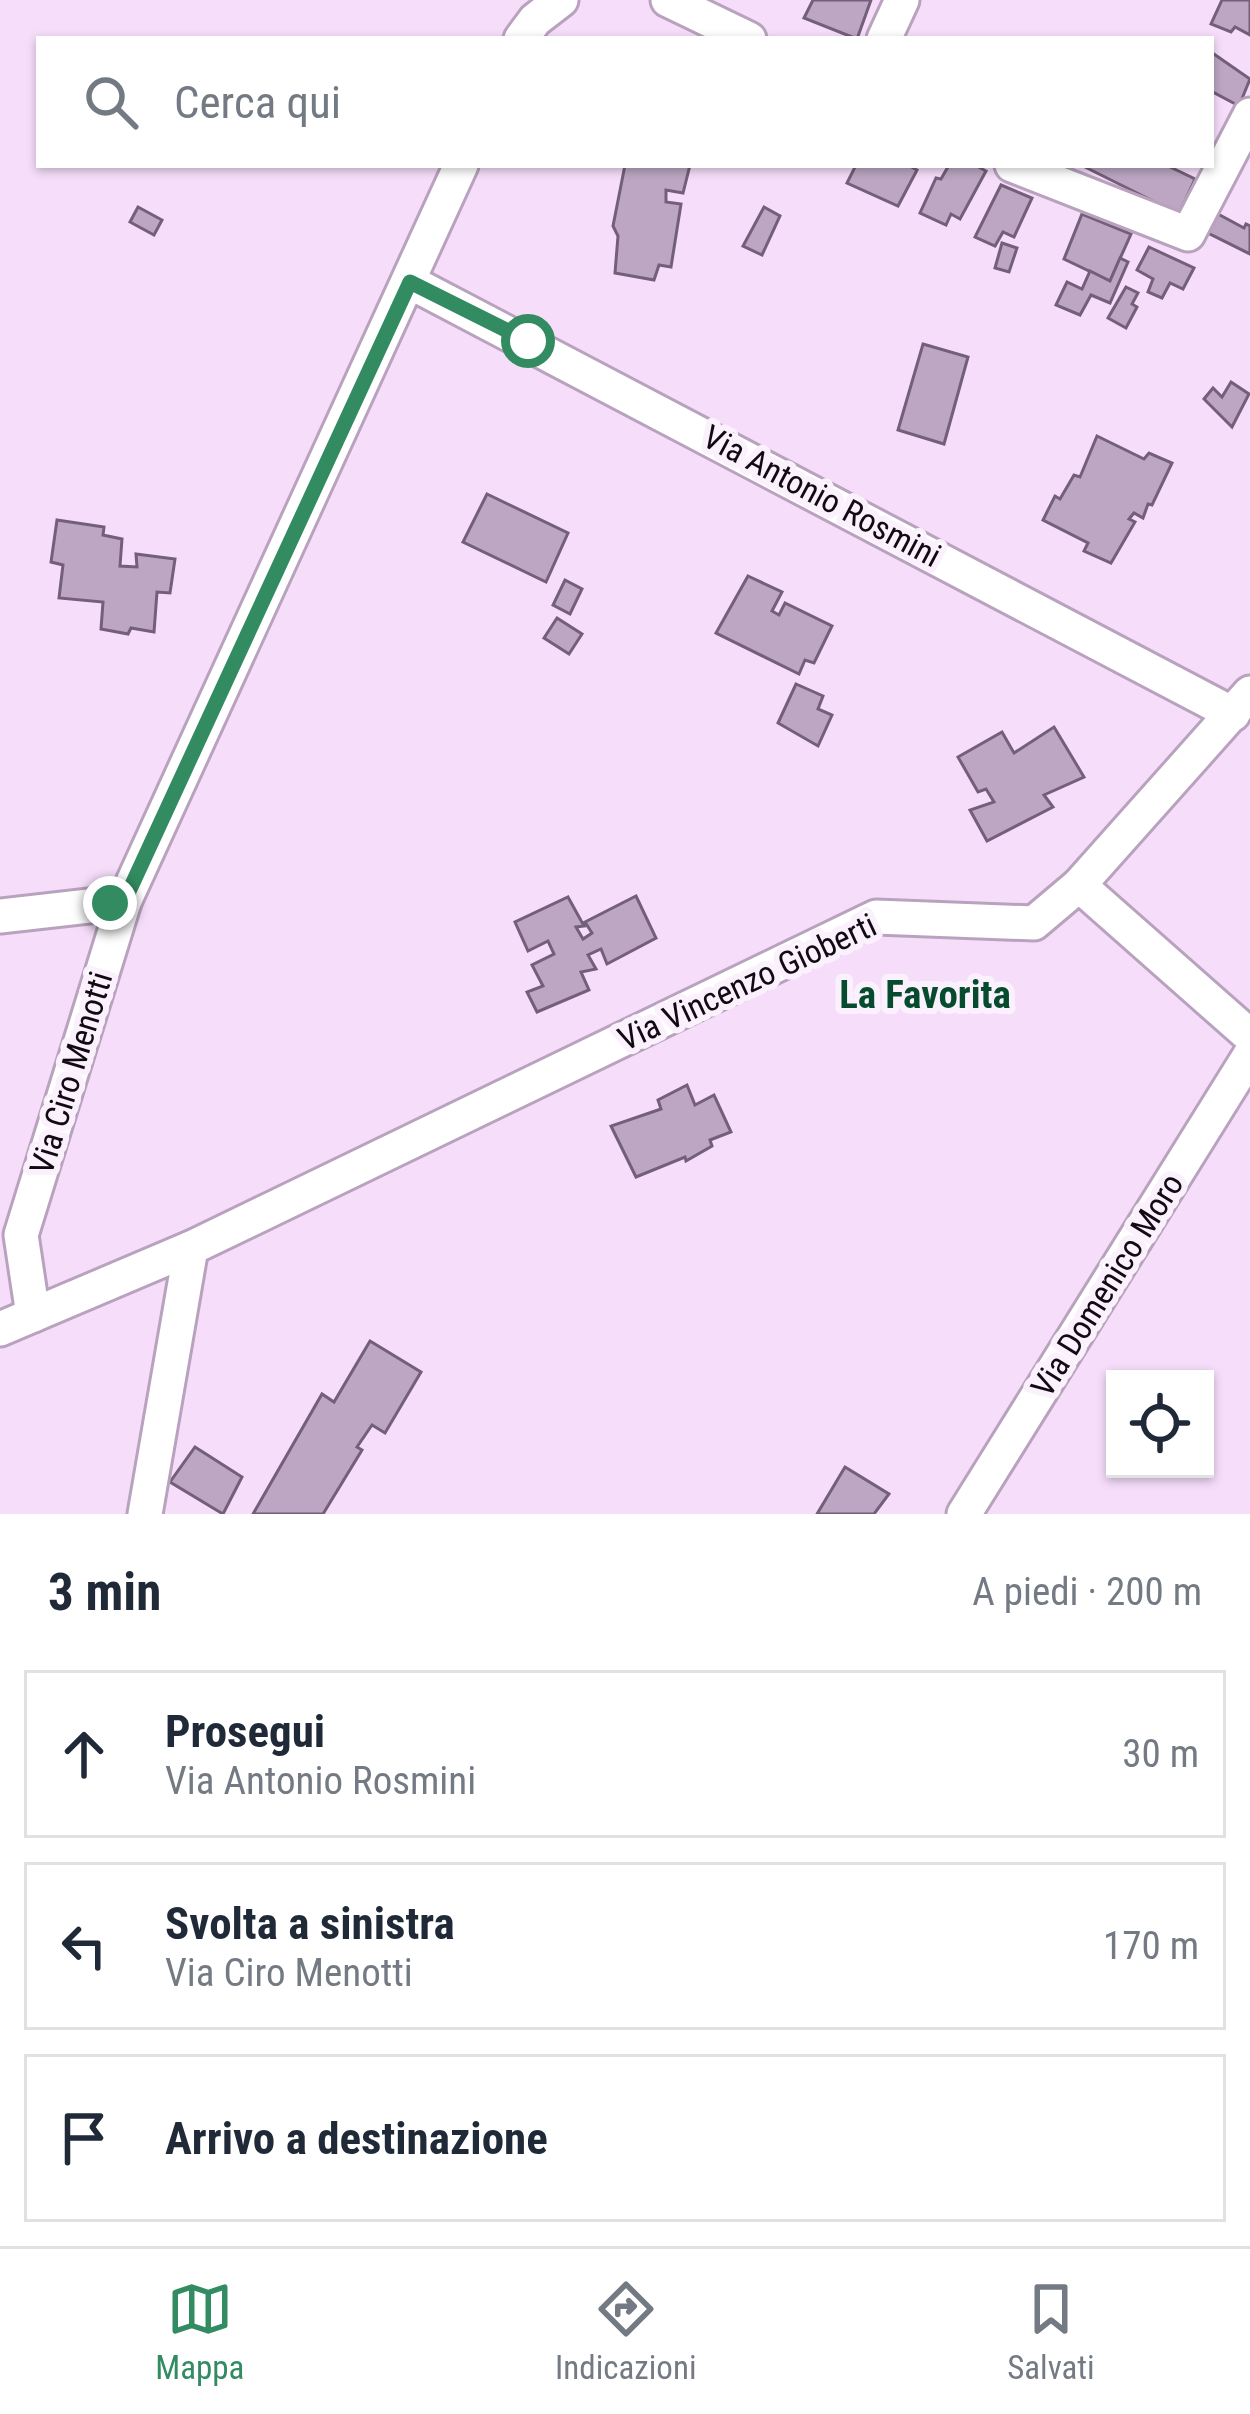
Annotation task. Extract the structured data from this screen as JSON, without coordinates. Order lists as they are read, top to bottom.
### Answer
{
  "streets": {
    "street": [
      "Via Antonio Rosmini",
      "Via Vincenzo Gioberti",
      "Via Ciro Menotti",
      "Via Domenico Moro"
    ]
  },
  "crossings": [
    ["Via Antonio Rosmini", "Via Vincenzo Gioberti"],
    ["Via Antonio Rosmini", "Via Ciro Menotti"],
    ["Via Vincenzo Gioberti", "Via Ciro Menotti"]
  ],
  "districts": ["La Favorita"],
  "page": {
    "search": "Cerca qui",
    "heading": ["3 min", "A piedi · 200 m"],
    "list": [
      ["Prosegui", "Via Antonio Rosmini", "30 m"],
      ["Svolta a sinistra", "Via Ciro Menotti", "170 m"],
      "Arrivo a destinazione"
    ],
    "nav": ["Mappa", "Indicazioni", "Salvati"]
  }
}
